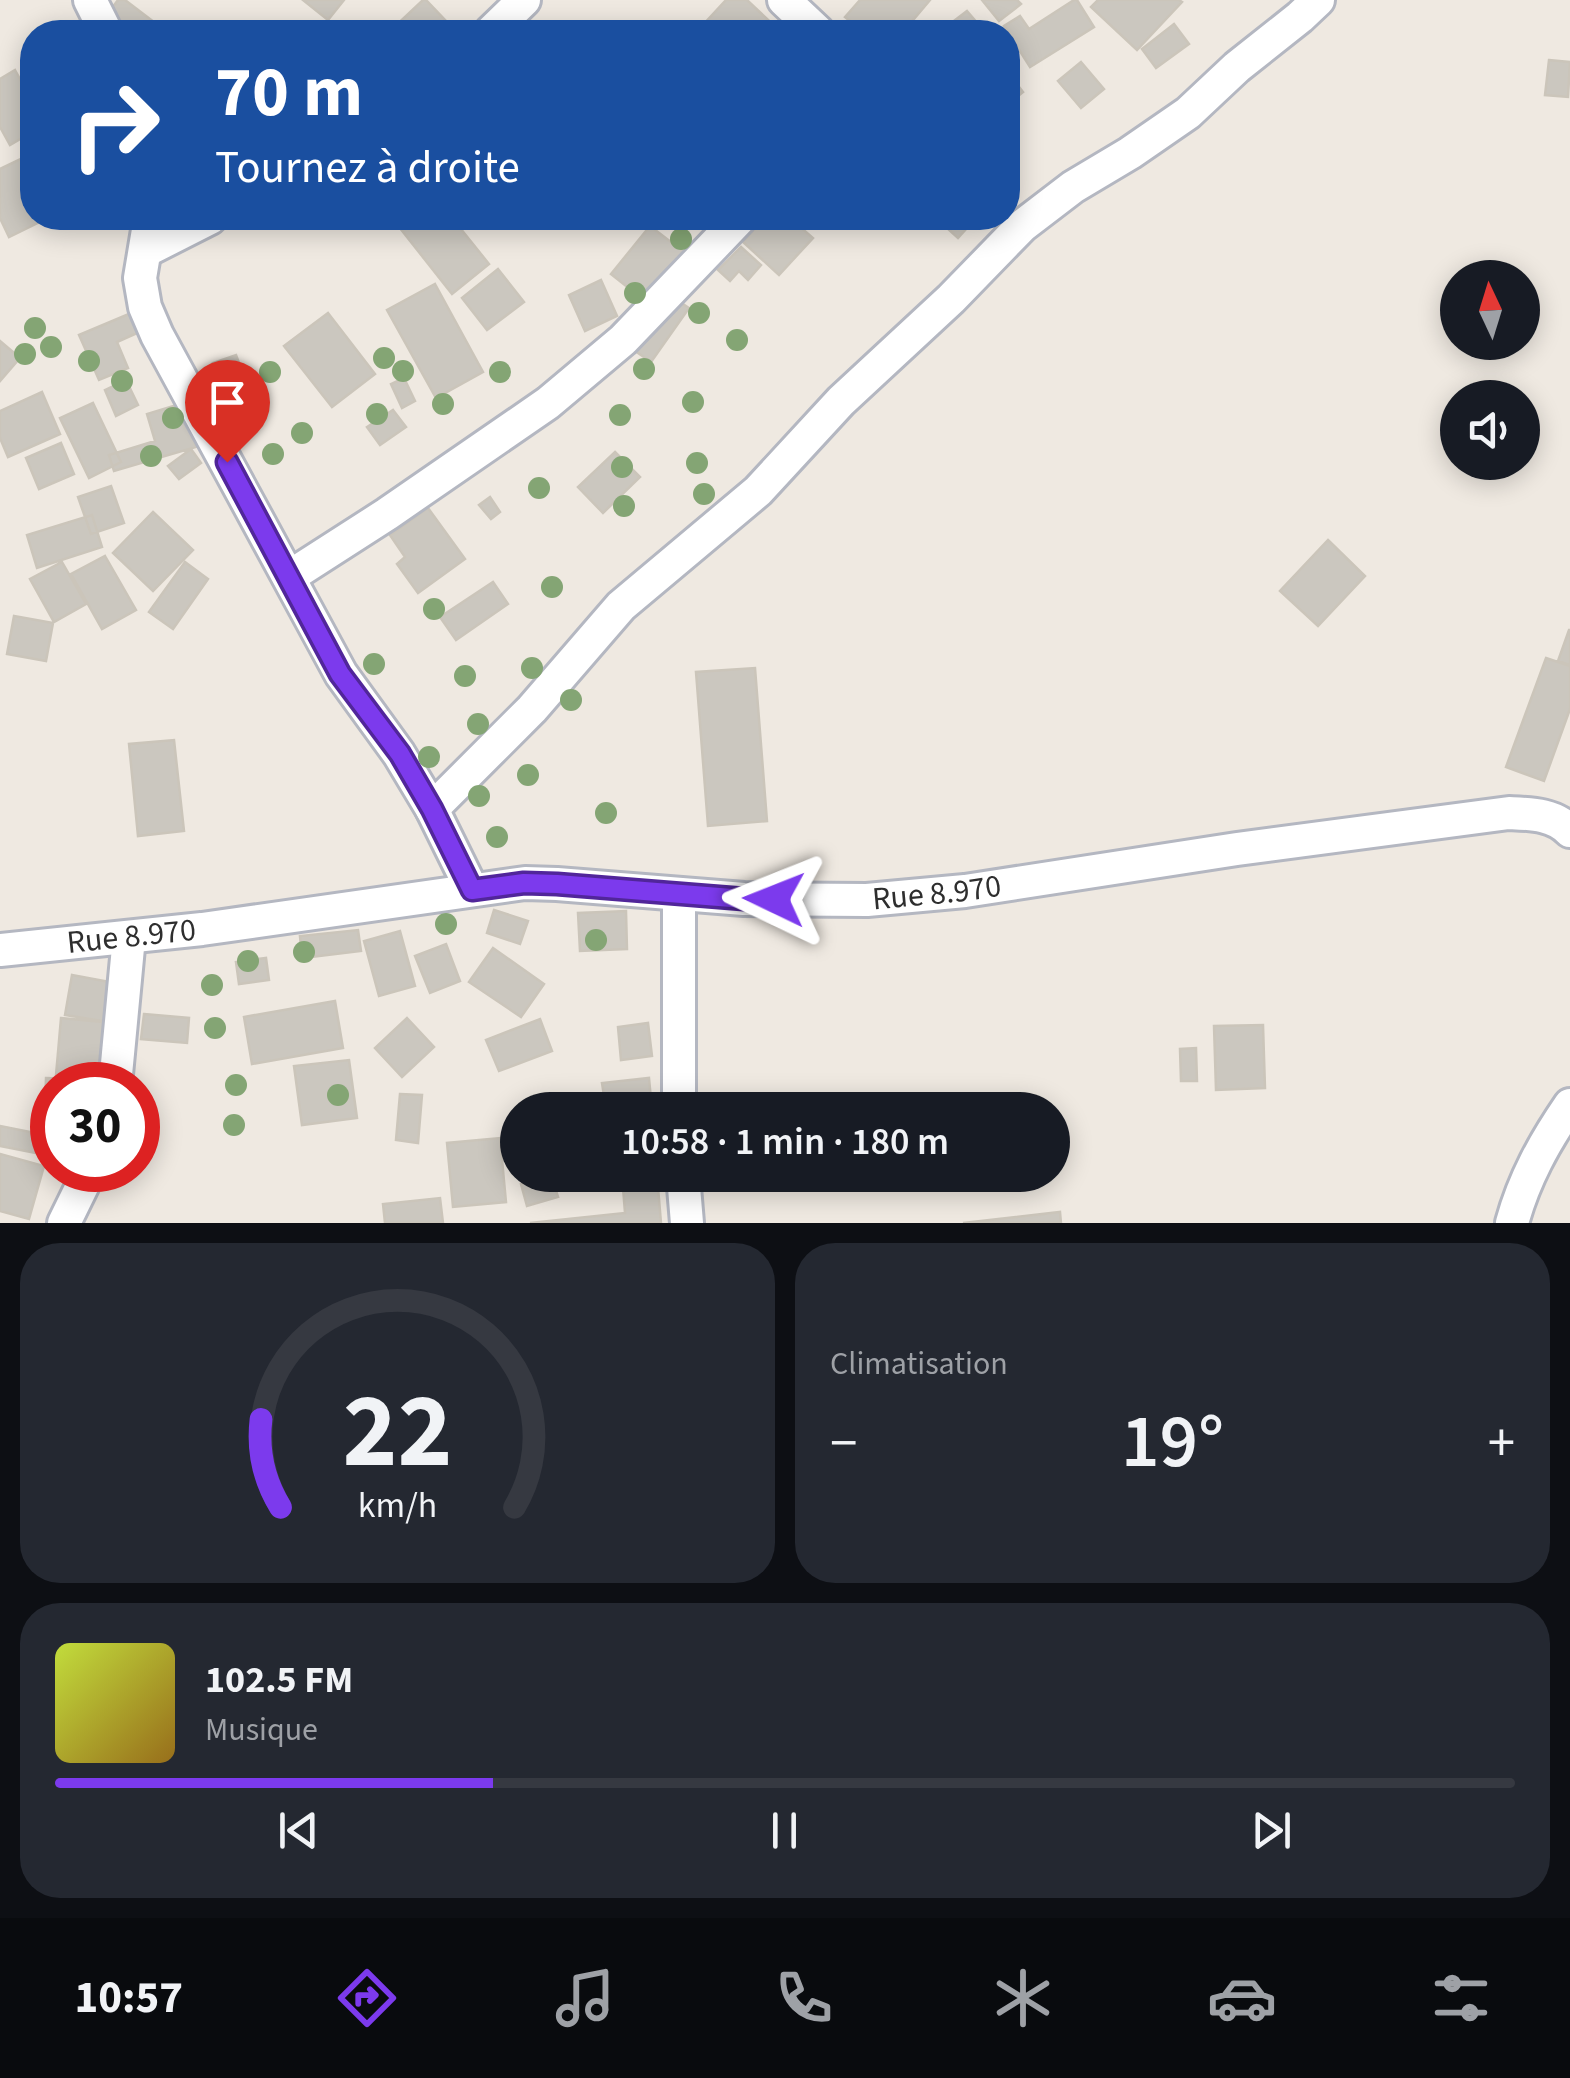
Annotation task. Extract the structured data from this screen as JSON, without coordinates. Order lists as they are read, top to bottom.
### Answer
{
  "streets": {
    "street": ["Rue 8.970"]
  },
  "north": "top",
  "page": {
    "turn": ["70 m", "Tournez à droite"],
    "limit": "30",
    "trip": "10:58 · 1 min · 180 m",
    "tile": "Climatisation",
    "heat": ["−", "19°", "+"],
    "song": ["102.5 FM", "Musique"],
    "tabs": "10:57",
    "gauge": ["22", "km/h"]
  }
}
